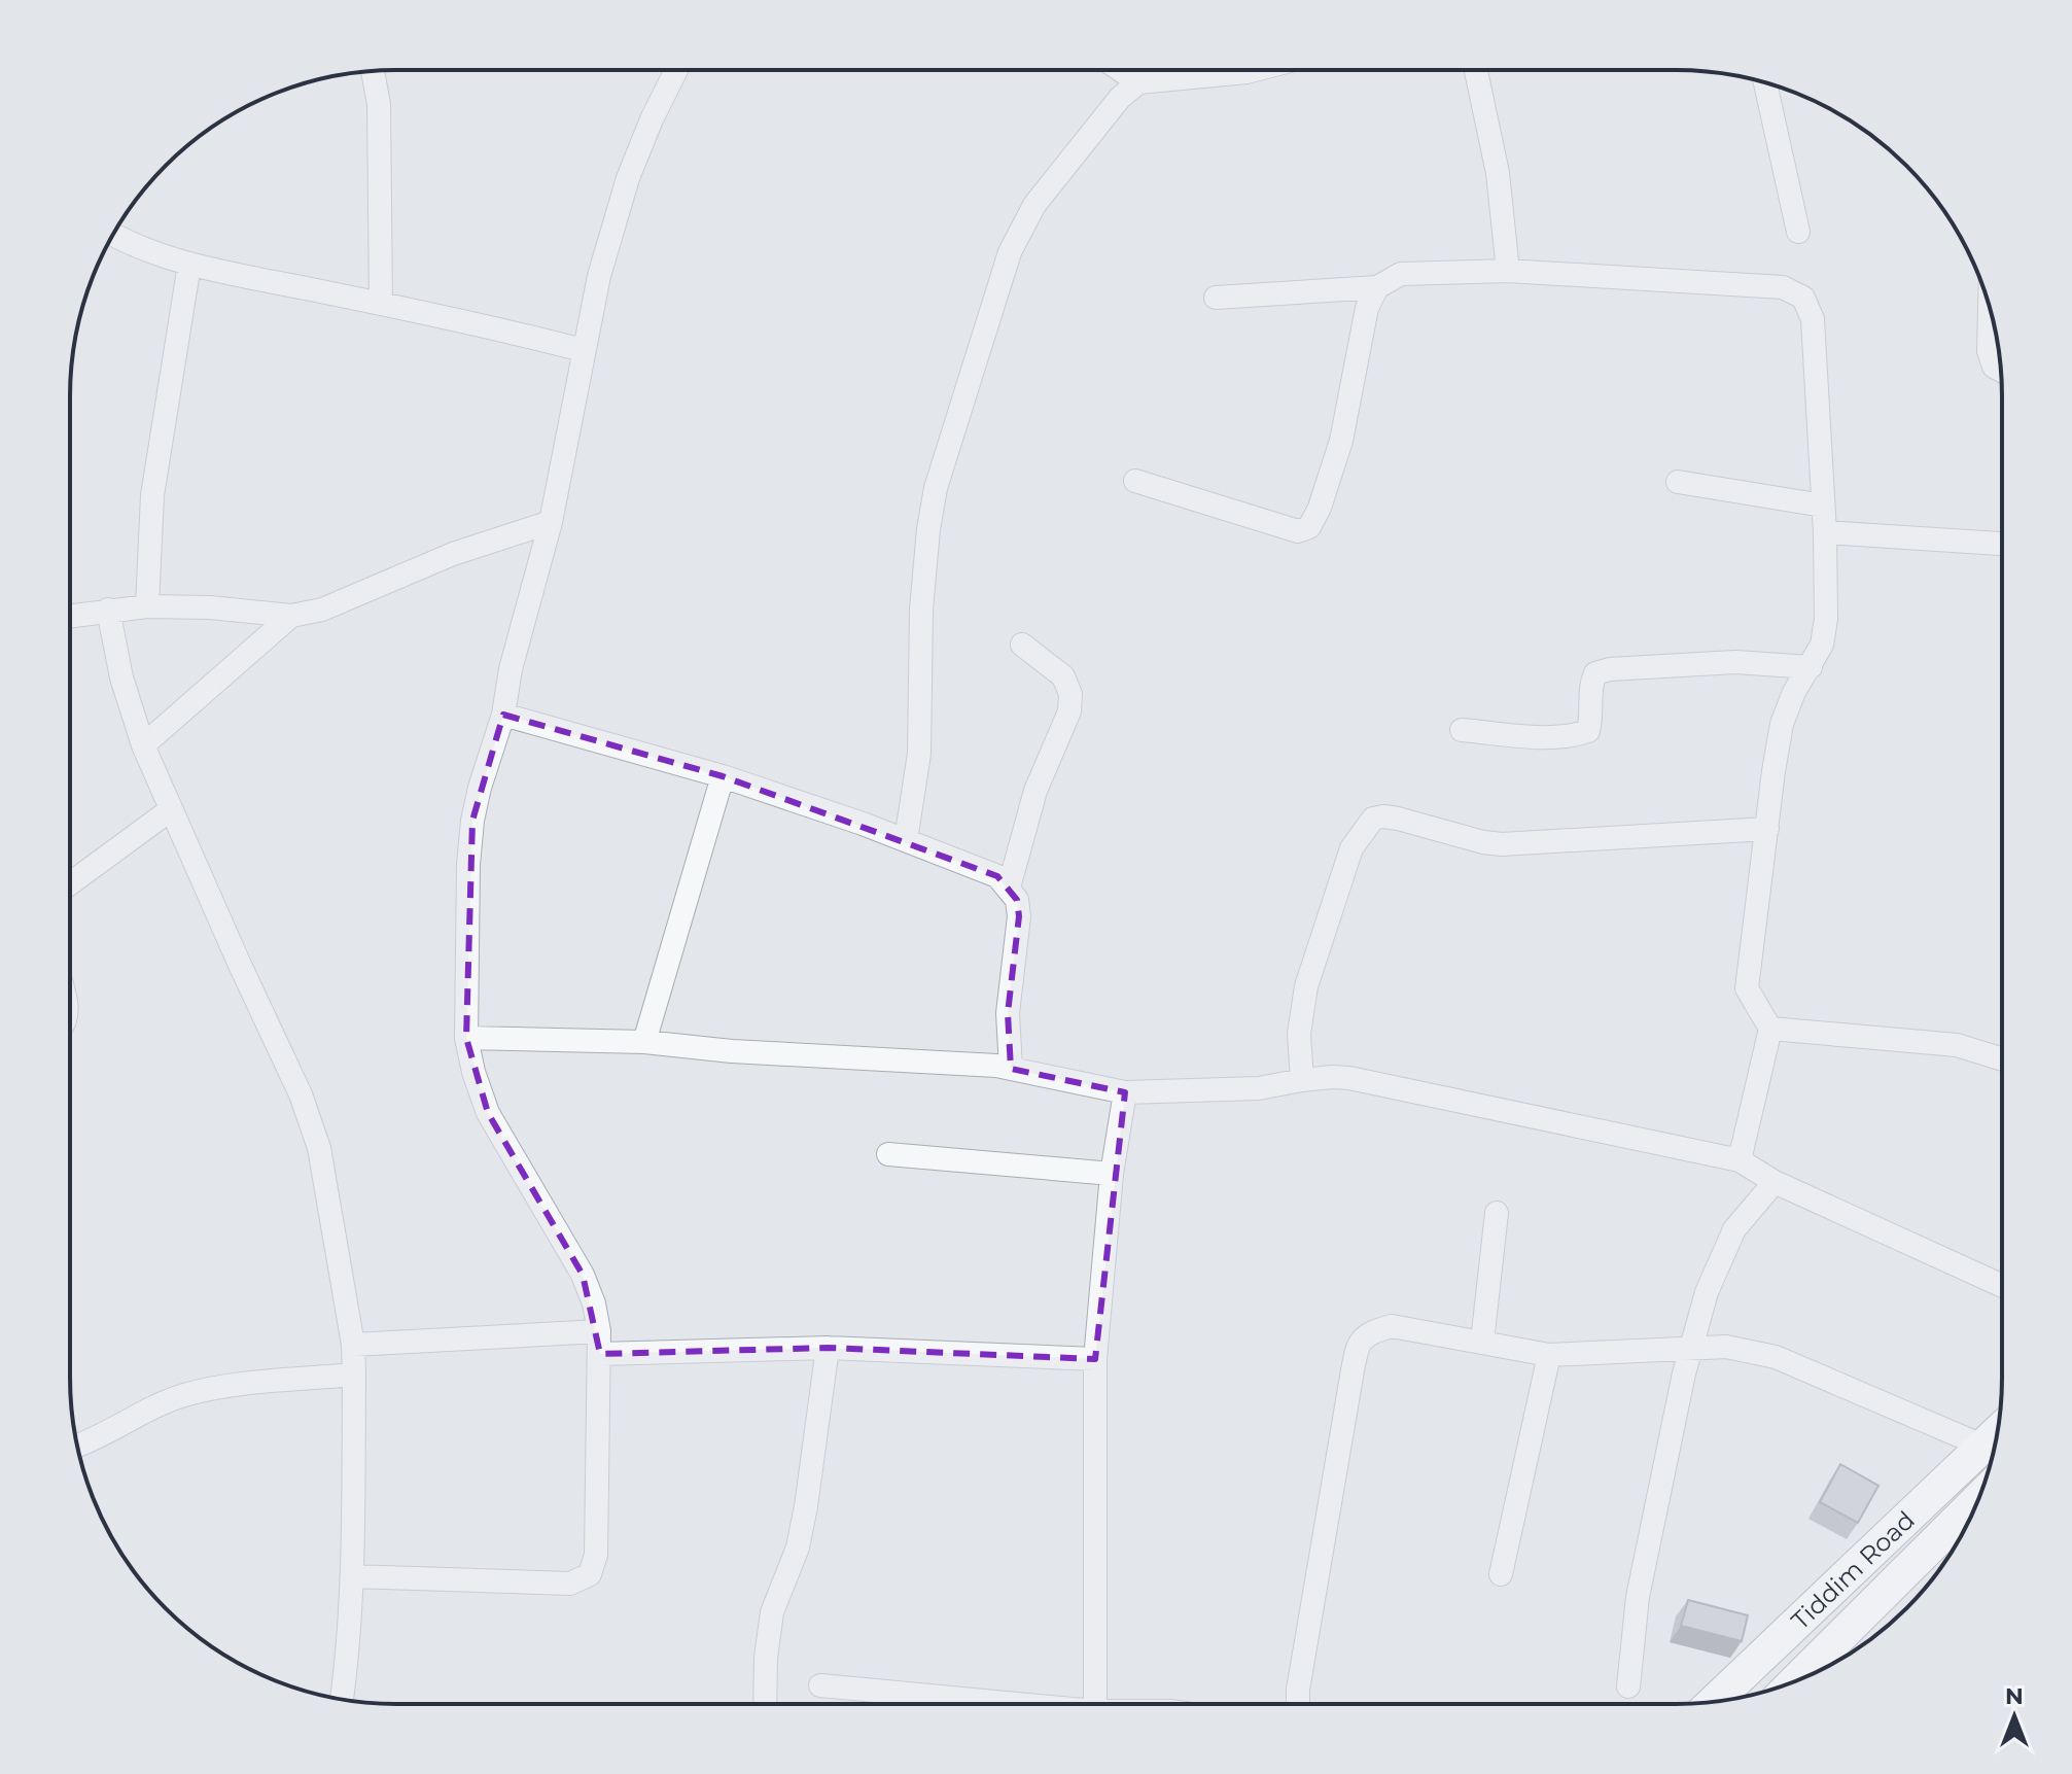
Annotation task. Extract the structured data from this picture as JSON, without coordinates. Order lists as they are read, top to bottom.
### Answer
{
  "streets": {
    "highway": ["Tiddim Road"]
  },
  "north": "top"
}
